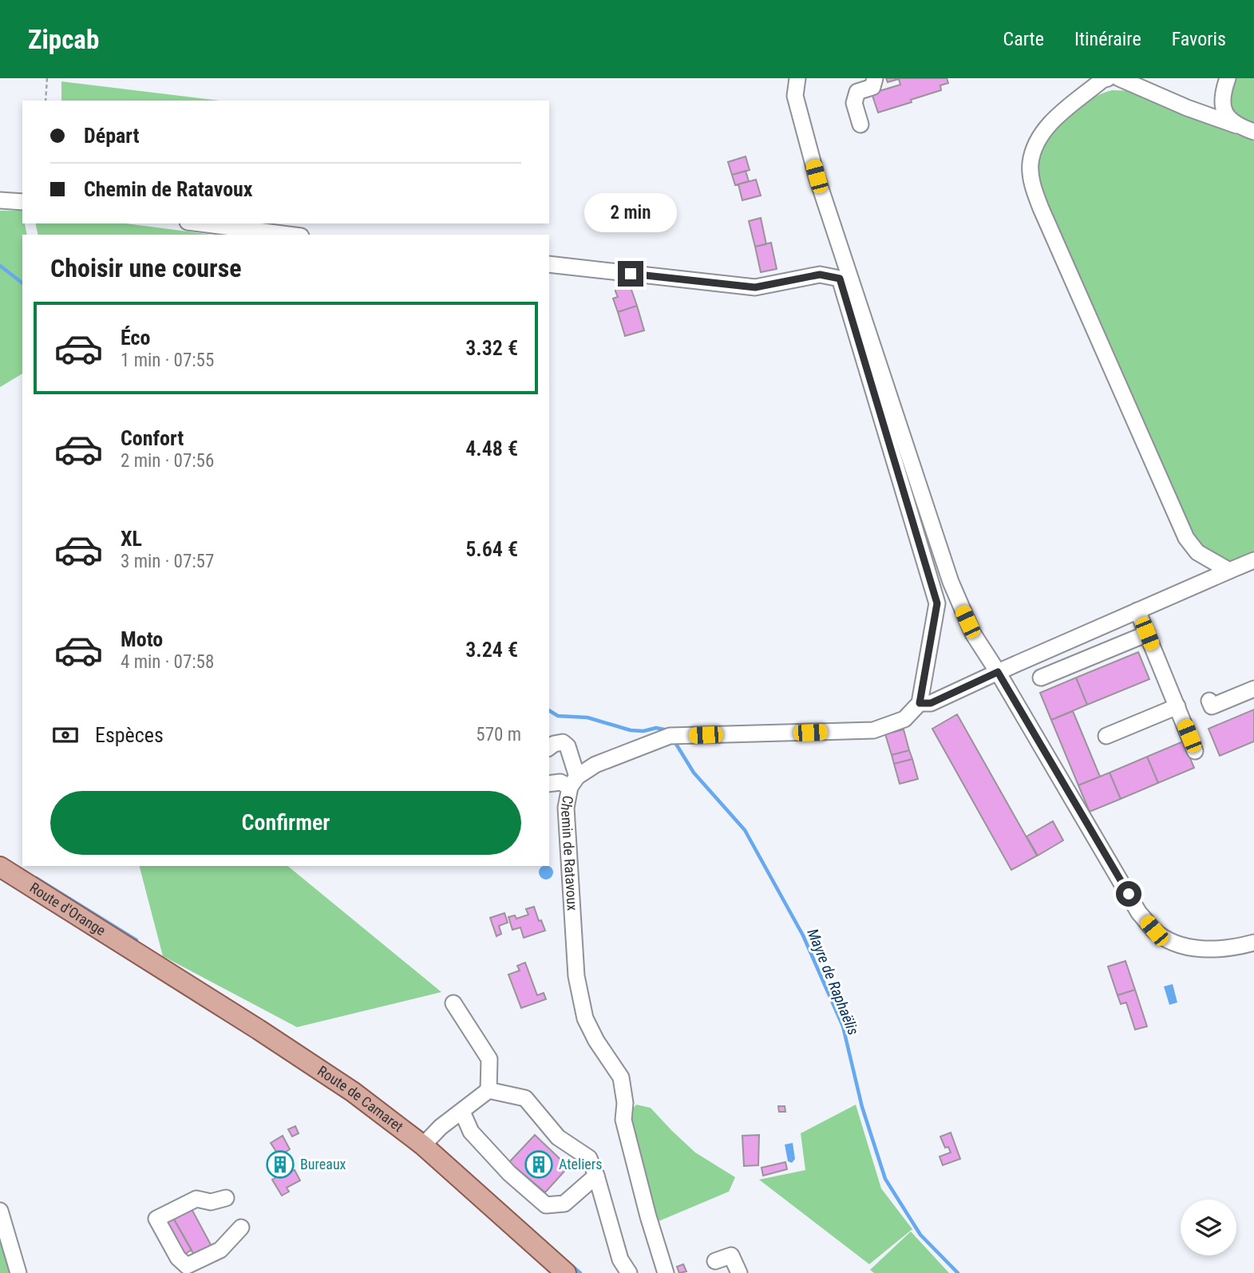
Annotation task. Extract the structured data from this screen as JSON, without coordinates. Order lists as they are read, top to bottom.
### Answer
{
  "streets": {
    "main road": ["Route d'Orange", "Route de Camaret"],
    "street": ["Chemin de Ratavoux"]
  },
  "crossings": [
    ["Route d'Orange", "Route de Camaret"]
  ],
  "water": ["Mayre de Raphaëlis"],
  "places": {
    "building": ["Bureaux", "Ateliers"]
  },
  "page": {
    "header": "Zipcab",
    "nav": ["Carte", "Itinéraire", "Favoris"],
    "banner": ["Départ", "Chemin de Ratavoux"],
    "bubble": "2 min",
    "heading": "Choisir une course",
    "list": [
      {
        "name": "Éco",
        "note": "1 min · 07:55",
        "value": "3.32 €"
      },
      {
        "name": "Confort",
        "note": "2 min · 07:56",
        "value": "4.48 €"
      },
      {
        "name": "XL",
        "note": "3 min · 07:57",
        "value": "5.64 €"
      },
      {
        "name": "Moto",
        "note": "4 min · 07:58",
        "value": "3.24 €"
      }
    ],
    "pay": ["Espèces", "570 m"],
    "buttons": "Confirmer"
  }
}
